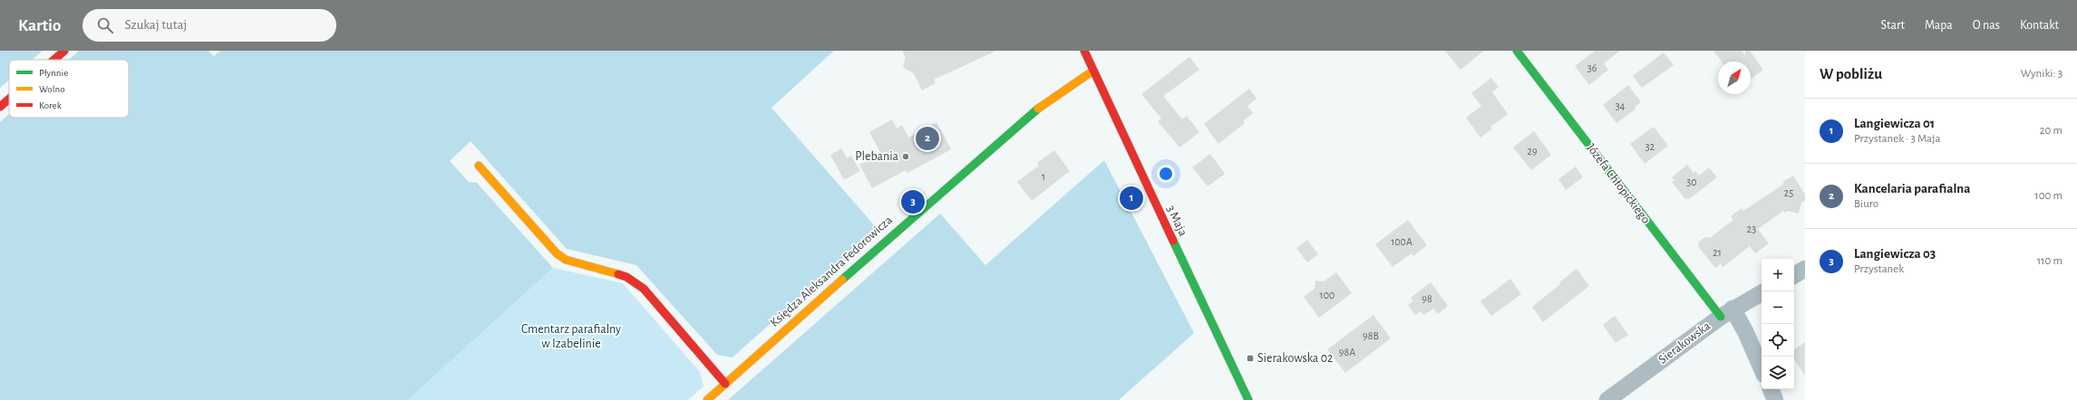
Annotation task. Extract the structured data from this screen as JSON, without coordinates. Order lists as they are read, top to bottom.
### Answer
{
  "streets": {
    "street": [
      "Józefa Chłopickiego",
      "3 Maja",
      "Księdza Aleksandra Fedorowicza",
      "Sierakowska"
    ]
  },
  "crossings": [
    ["Józefa Chłopickiego", "Sierakowska"],
    ["3 Maja", "Księdza Aleksandra Fedorowicza"]
  ],
  "parks": ["Cmentarz parafialny w Izabelinie"],
  "places": {
    "other": ["Plebania"],
    "transit": ["Sierakowska 02"]
  },
  "house_numbers": [
    "36",
    "34",
    "32",
    "29",
    "1",
    "30",
    "25",
    "23",
    "100A",
    "21",
    "100",
    "98",
    "98B",
    "98A"
  ],
  "legend": ["Płynnie", "Wolno", "Korek"],
  "north": "top right",
  "page": {
    "header": "Kartio",
    "search": "Szukaj tutaj",
    "nav": [
      "Start",
      "Mapa",
      "O nas",
      "Kontakt"
    ],
    "heading": ["W pobliżu", "Wyniki: 3"],
    "list": [
      {
        "mark": "1",
        "name": "Langiewicza 01",
        "note": "Przystanek · 3 Maja",
        "value": "20 m"
      },
      {
        "mark": "2",
        "name": "Kancelaria parafialna",
        "note": "Biuro",
        "value": "100 m"
      },
      {
        "mark": "3",
        "name": "Langiewicza 03",
        "note": "Przystanek",
        "value": "110 m"
      }
    ],
    "pins": ["2", "1", "3"],
    "map_buttons": ["+", "−"]
  }
}
